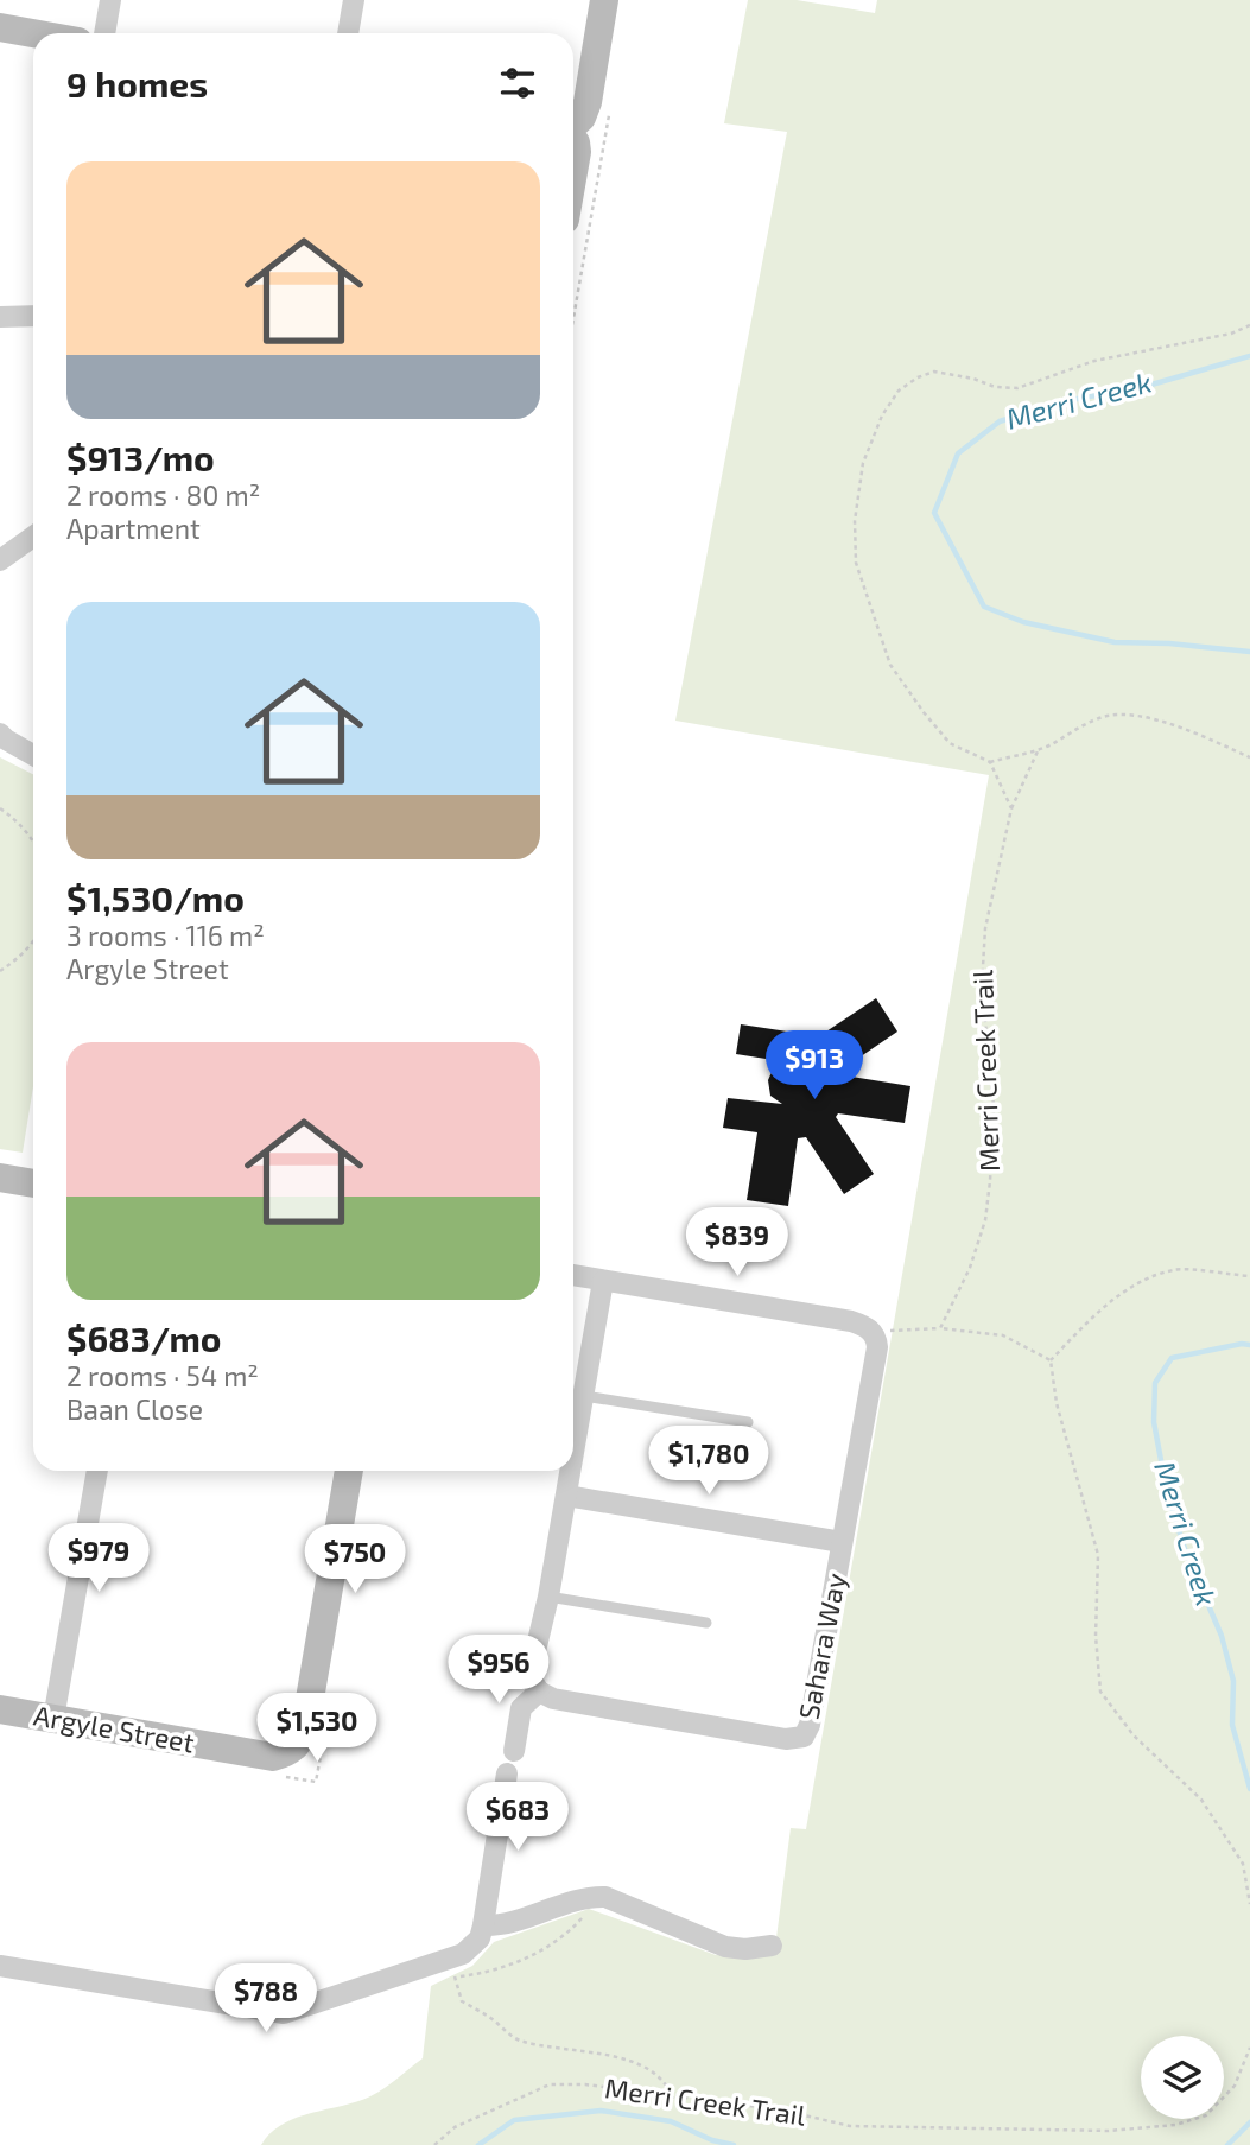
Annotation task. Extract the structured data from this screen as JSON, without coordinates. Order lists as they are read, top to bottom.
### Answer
{
  "streets": {
    "street": ["Sahara Way", "Argyle Street"],
    "path": ["Merri Creek Trail"]
  },
  "water": ["Merri Creek"],
  "page": {
    "heading": "9 homes",
    "list": [
      {
        "name": "$913/mo",
        "note": "2 rooms · 80 m² · Apartment"
      },
      {
        "name": "$1,530/mo",
        "note": "3 rooms · 116 m² · Argyle Street"
      },
      {
        "name": "$683/mo",
        "note": "2 rooms · 54 m² · Baan Close"
      }
    ],
    "price": [
      "$913",
      "$839",
      "$1,780",
      "$979",
      "$750",
      "$956",
      "$1,530",
      "$683",
      "$788"
    ]
  }
}
